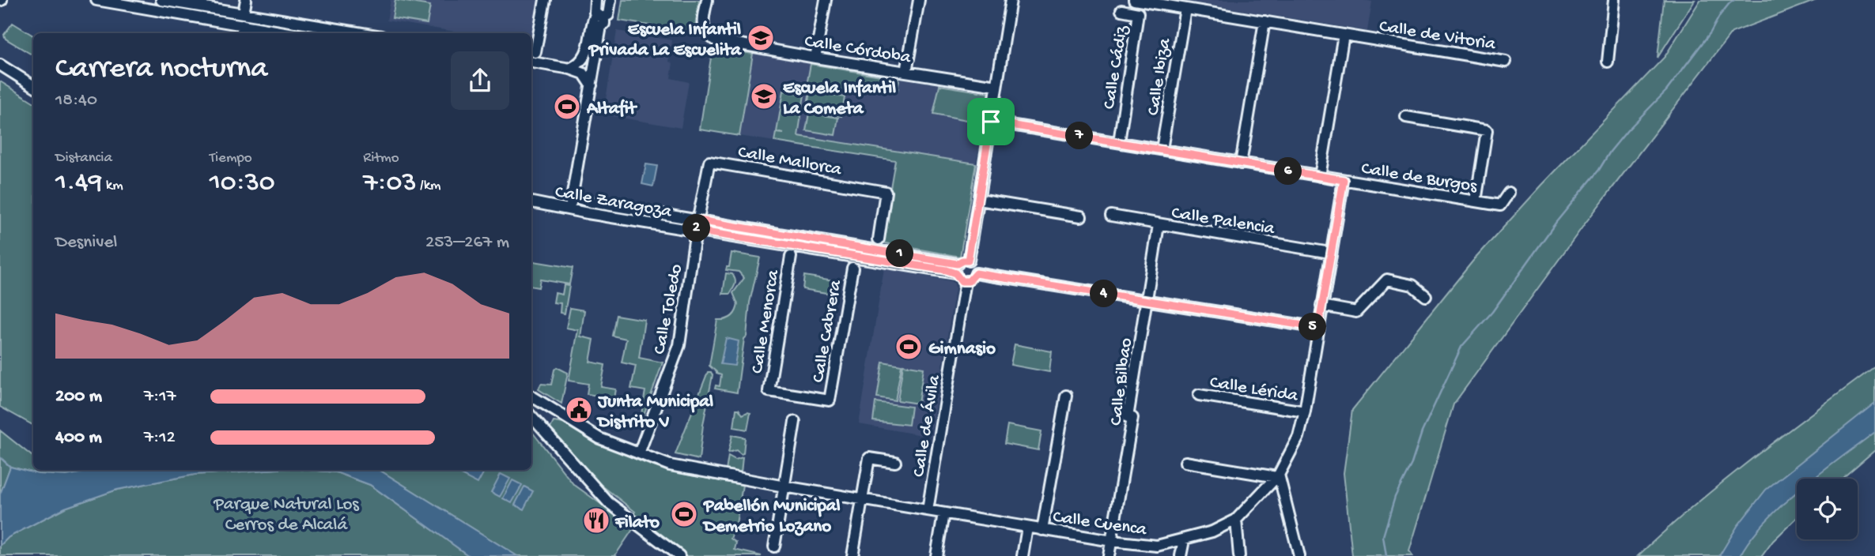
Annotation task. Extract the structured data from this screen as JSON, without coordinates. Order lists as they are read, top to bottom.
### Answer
{
  "streets": {
    "street": [
      "Calle de Vitoria",
      "Calle Córdoba",
      "Calle Cádiz",
      "Calle Ibiza",
      "Calle Mallorca",
      "Calle de Burgos",
      "Calle Zaragoza",
      "Calle Palencia",
      "Calle Toledo",
      "Calle Menorca",
      "Calle Cabrera",
      "Calle Bilbao",
      "Calle Lérida",
      "Calle de Ávila",
      "Calle Cuenca"
    ]
  },
  "crossings": [
    ["Calle de Vitoria", "Calle Ibiza"],
    ["Calle Cádiz", "Calle de Burgos"],
    ["Calle Ibiza", "Calle de Burgos"],
    ["Calle Mallorca", "Calle Zaragoza"],
    ["Calle Mallorca", "Calle Toledo"],
    ["Calle de Burgos", "Calle Cuenca"],
    ["Calle Zaragoza", "Calle Toledo"],
    ["Calle Zaragoza", "Calle de Ávila"],
    ["Calle Palencia", "Calle Bilbao"],
    ["Calle Palencia", "Calle Cuenca"],
    ["Calle Toledo", "Calle Cuenca"],
    ["Calle Menorca", "Calle Cabrera"],
    ["Calle Bilbao", "Calle Cuenca"],
    ["Calle Lérida", "Calle Cuenca"],
    ["Calle de Ávila", "Calle Cuenca"]
  ],
  "parks": ["Parque Natural Los Cerros de Alcalá"],
  "places": {
    "school or university": ["Escuela Infantil Privada La Escuelita", "Escuela Infantil La Cometa"],
    "sports": ["Altafit", "Gimnasio", "Pabellón Municipal Demetrio Lozano"],
    "public building": ["Junta Municipal Distrito V"],
    "restaurant": ["Filato"]
  },
  "page": {
    "heading": ["Carrera nocturna", "18:40"],
    "pins": [
      "7",
      "6",
      "2",
      "1",
      "4",
      "5"
    ],
    "stats": [
      ["Distancia", "1.49 km"],
      ["Tiempo", "10:30"],
      ["Ritmo", "7:03 /km"]
    ],
    "chart": ["Desnivel", "253–267 m"],
    "list": [
      {
        "name": "200 m",
        "note": "7:17"
      },
      {
        "name": "400 m",
        "note": "7:12"
      }
    ]
  }
}
